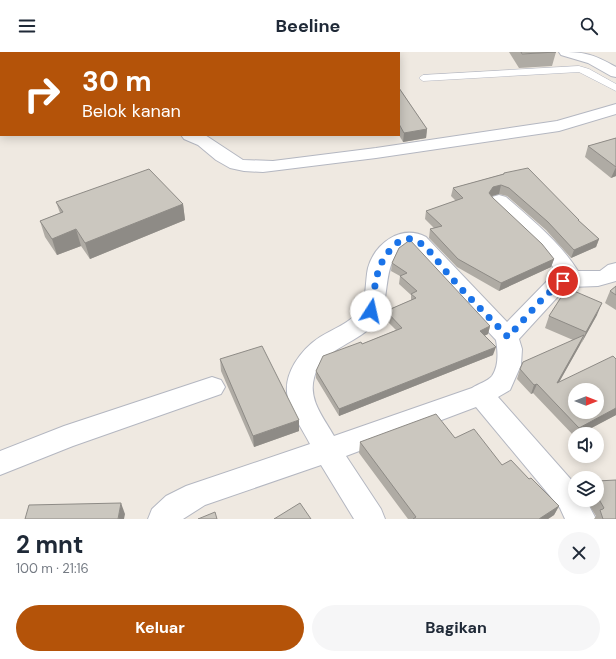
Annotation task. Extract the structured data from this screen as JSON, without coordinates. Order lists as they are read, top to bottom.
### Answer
{
  "north": "right",
  "page": {
    "header": "Beeline",
    "turn": ["30 m", "Belok kanan"],
    "heading": ["2 mnt", "100 m · 21:16"],
    "buttons": ["Keluar", "Bagikan"]
  }
}
